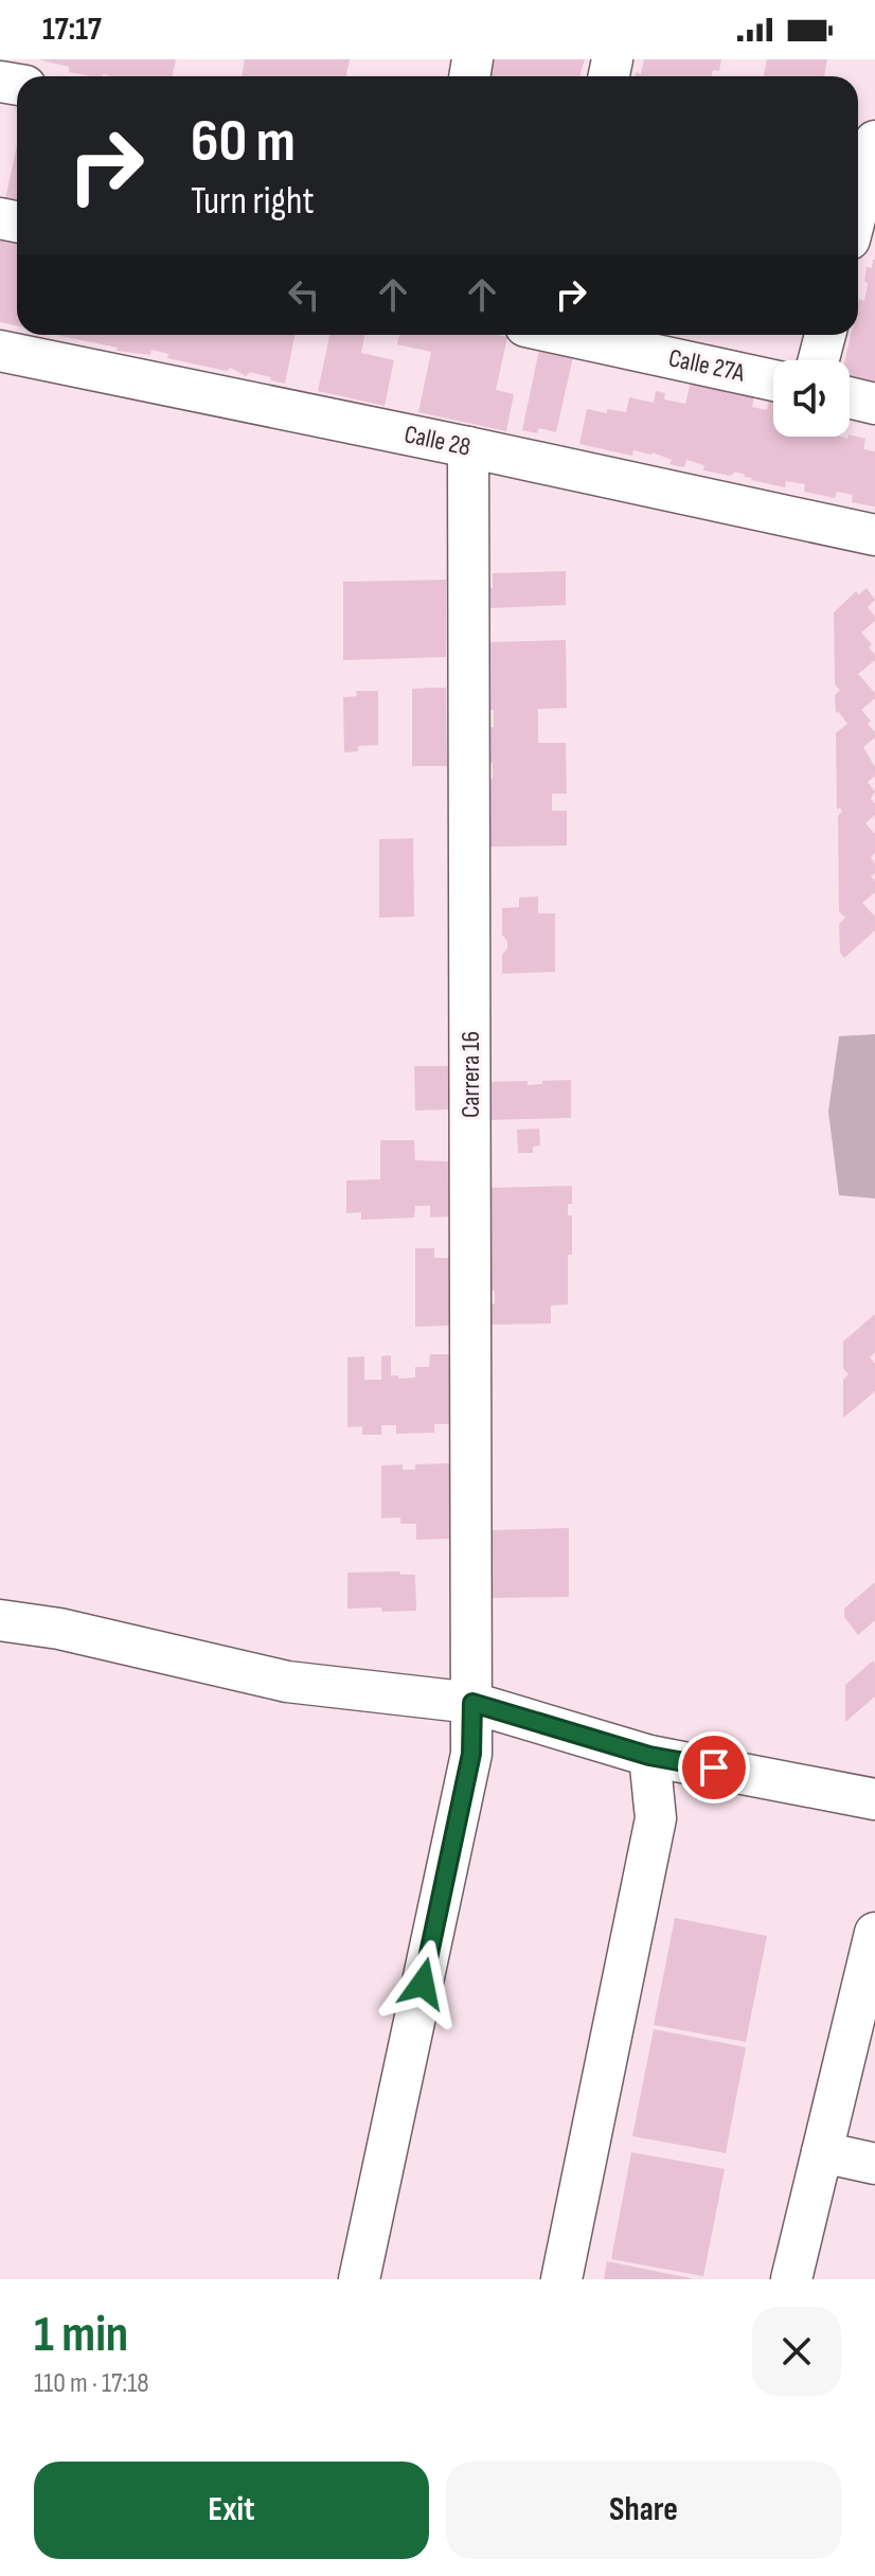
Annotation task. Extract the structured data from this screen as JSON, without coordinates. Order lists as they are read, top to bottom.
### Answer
{
  "streets": {
    "street": ["Calle 27A", "Calle 28", "Carrera 16"]
  },
  "crossings": [
    ["Calle 28", "Carrera 16"]
  ],
  "page": {
    "status": "17:17",
    "turn": ["60 m", "Turn right"],
    "heading": ["1 min", "110 m · 17:18"],
    "buttons": ["Exit", "Share"]
  }
}
